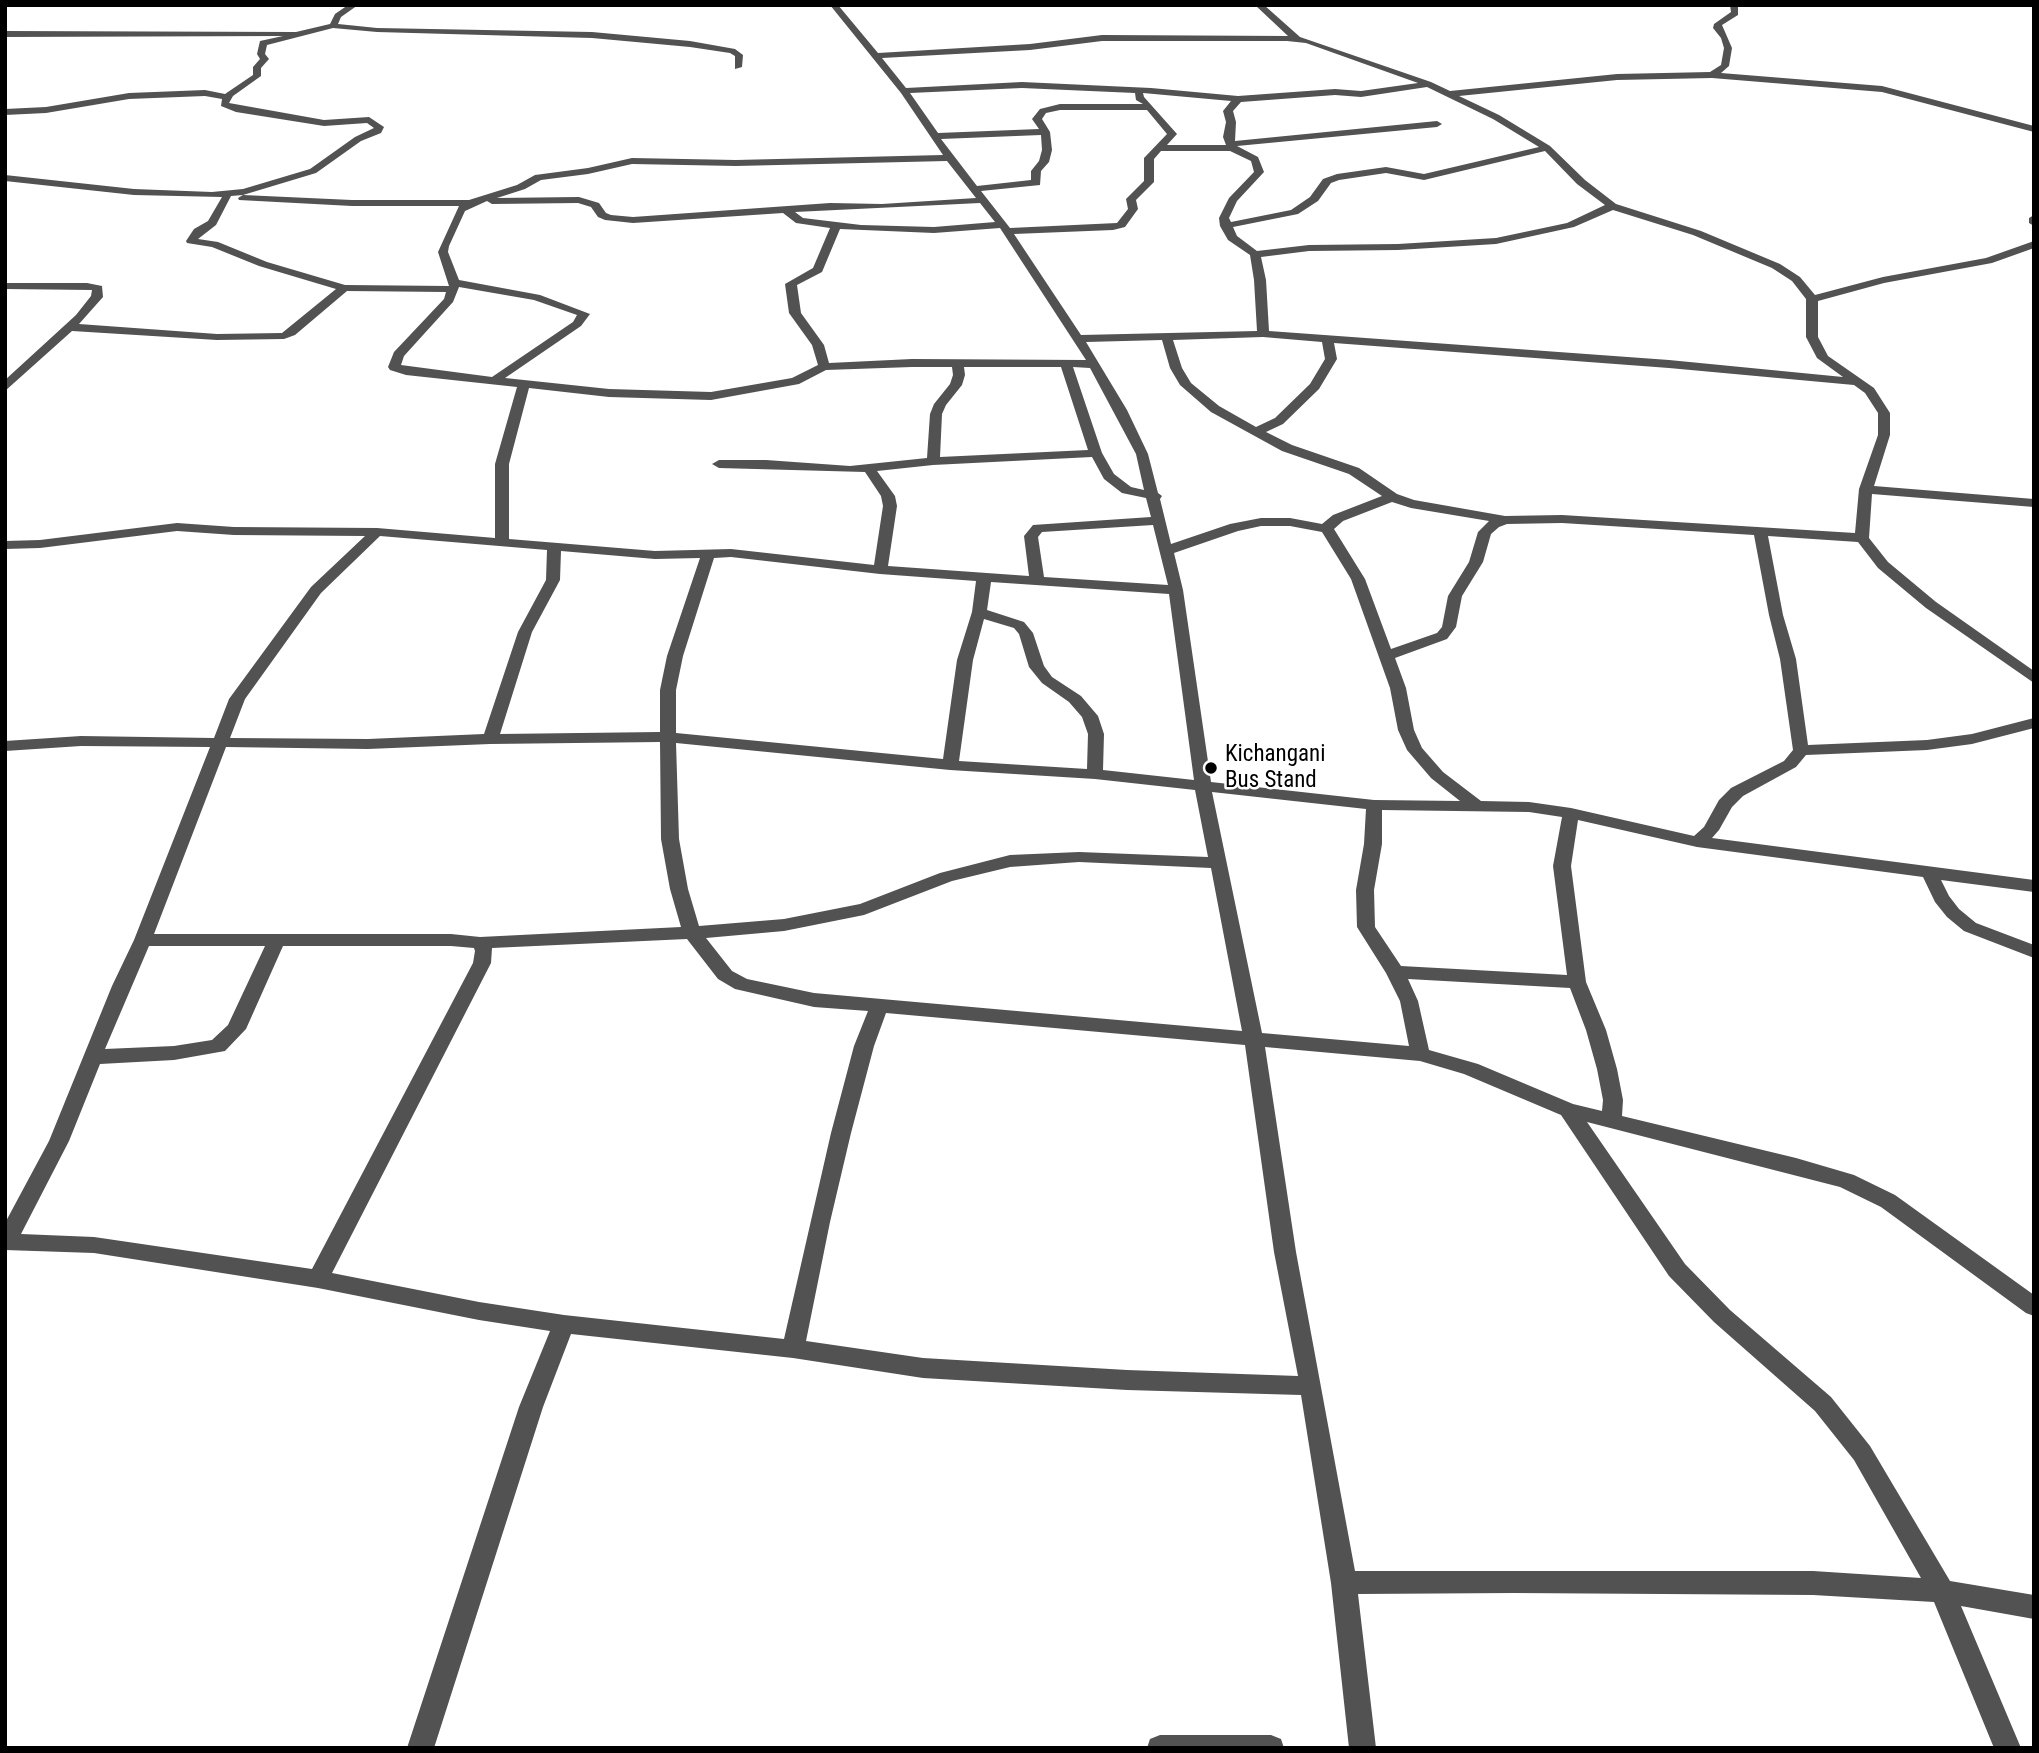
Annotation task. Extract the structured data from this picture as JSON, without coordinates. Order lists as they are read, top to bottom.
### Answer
{
  "places": ["Kichangani Bus Stand"]
}
